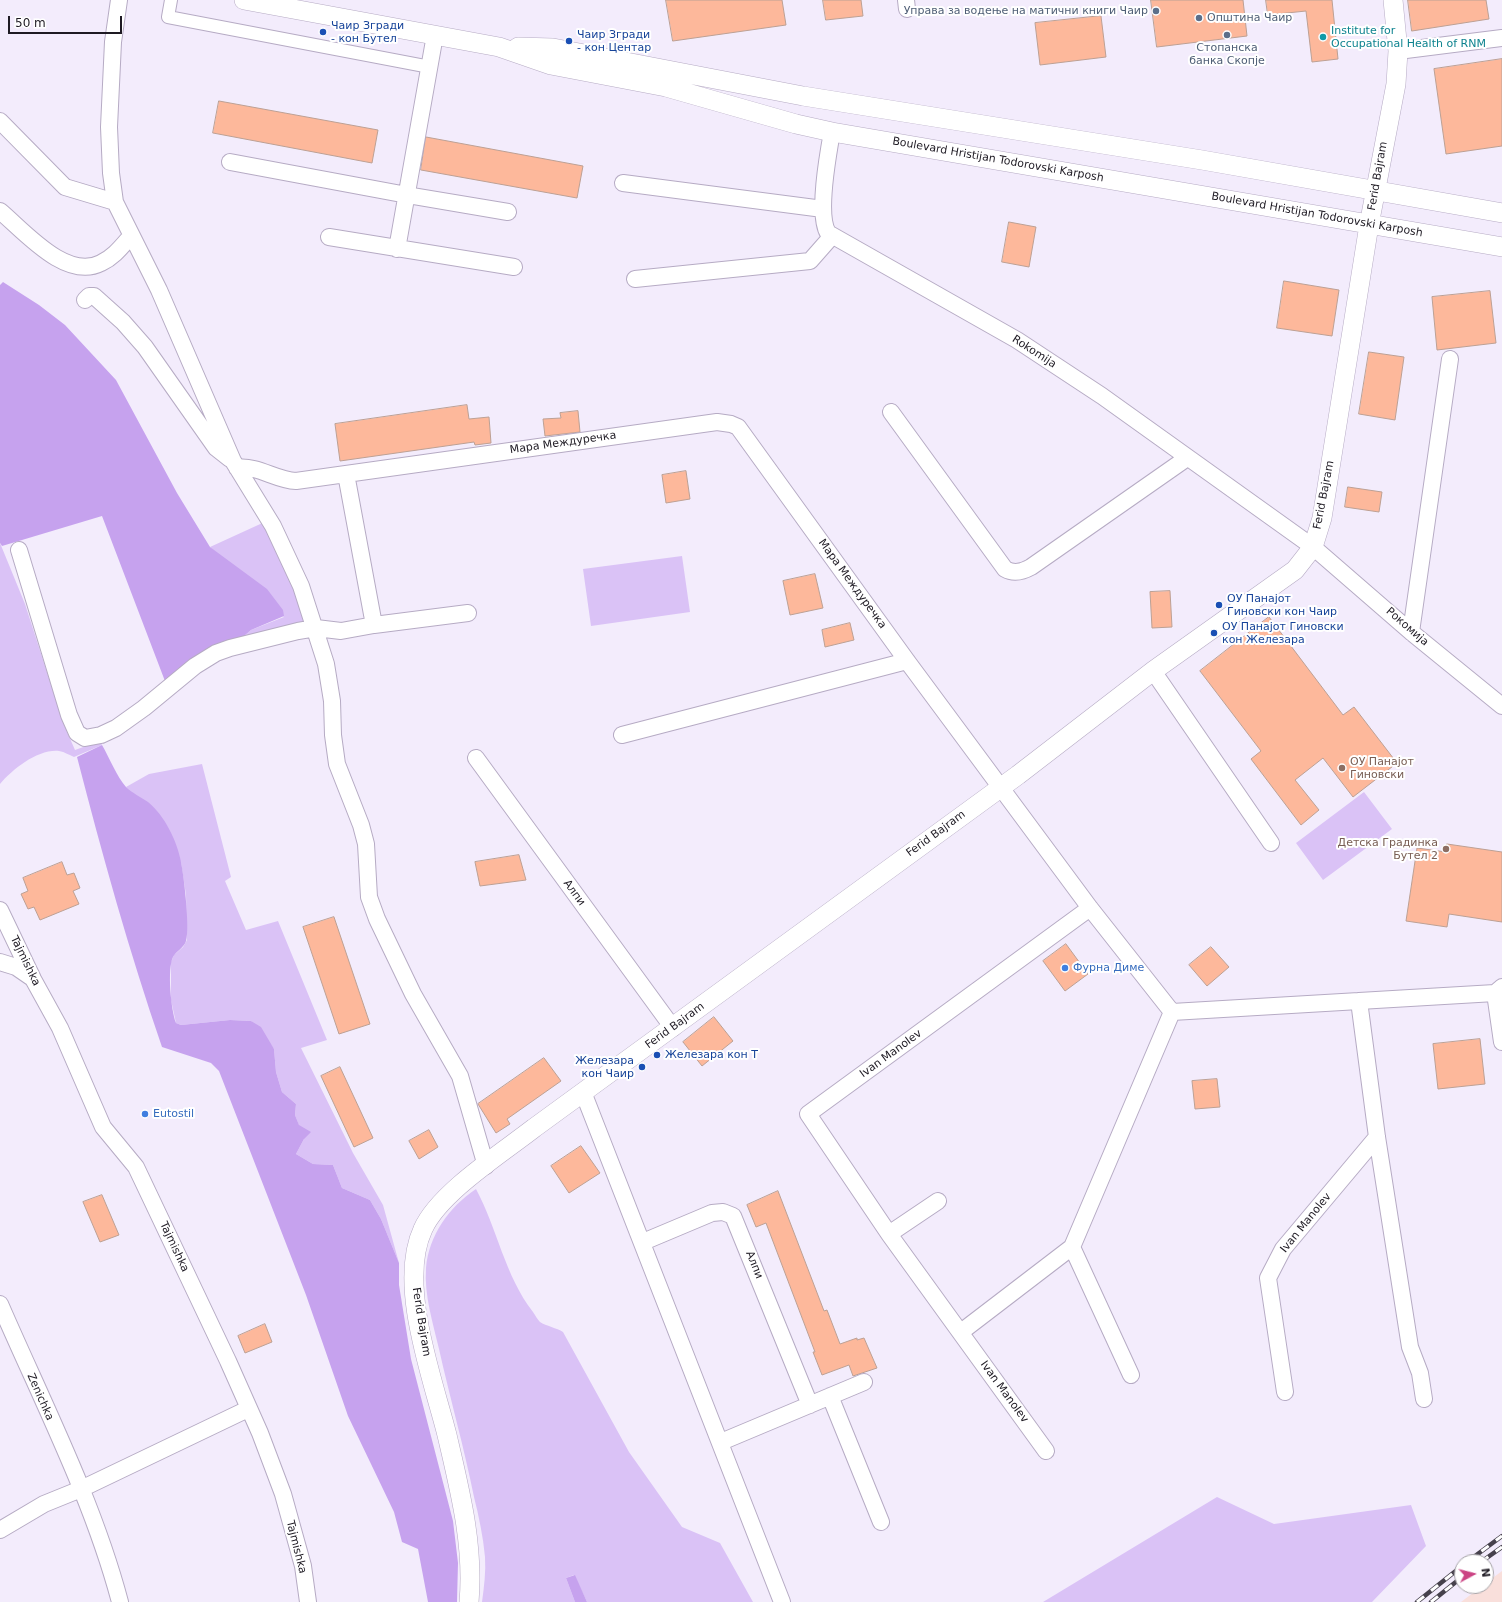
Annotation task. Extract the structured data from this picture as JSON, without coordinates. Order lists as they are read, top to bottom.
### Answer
{
  "streets": {
    "street": [
      "Boulevard Hristijan Todorovski Karposh",
      "Ferid Bajram",
      "Rokomija",
      "Мара Междуречка",
      "Рокомија",
      "Алпи",
      "Tajmishka",
      "Ivan Manolev",
      "Zenichka"
    ]
  },
  "crossings": [
    ["Boulevard Hristijan Todorovski Karposh", "Ferid Bajram"],
    ["Ferid Bajram", "Rokomija"],
    ["Ferid Bajram", "Мара Междуречка"],
    ["Ferid Bajram", "Рокомија"],
    ["Ferid Bajram", "Алпи"],
    ["Rokomija", "Рокомија"]
  ],
  "places": [
    "Управа за водење на матични книги Чаир",
    "Општина Чаир",
    "Чаир Згради - кон Бутел",
    "Стопанска банка Скопје",
    "Institute for Occupational Health of RNM",
    "Чаир Згради - кон Центар",
    "ОУ Панајот Гиновски кон Чаир",
    "ОУ Панајот Гиновски кон Железара",
    "ОУ Панајот Гиновски",
    "Детска Градинка Бутел 2",
    "Фурна Диме",
    "Железара кон Т",
    "Железара кон Чаир",
    "Eutostil"
  ],
  "scale_bar": "50 m",
  "north": "right"
}
